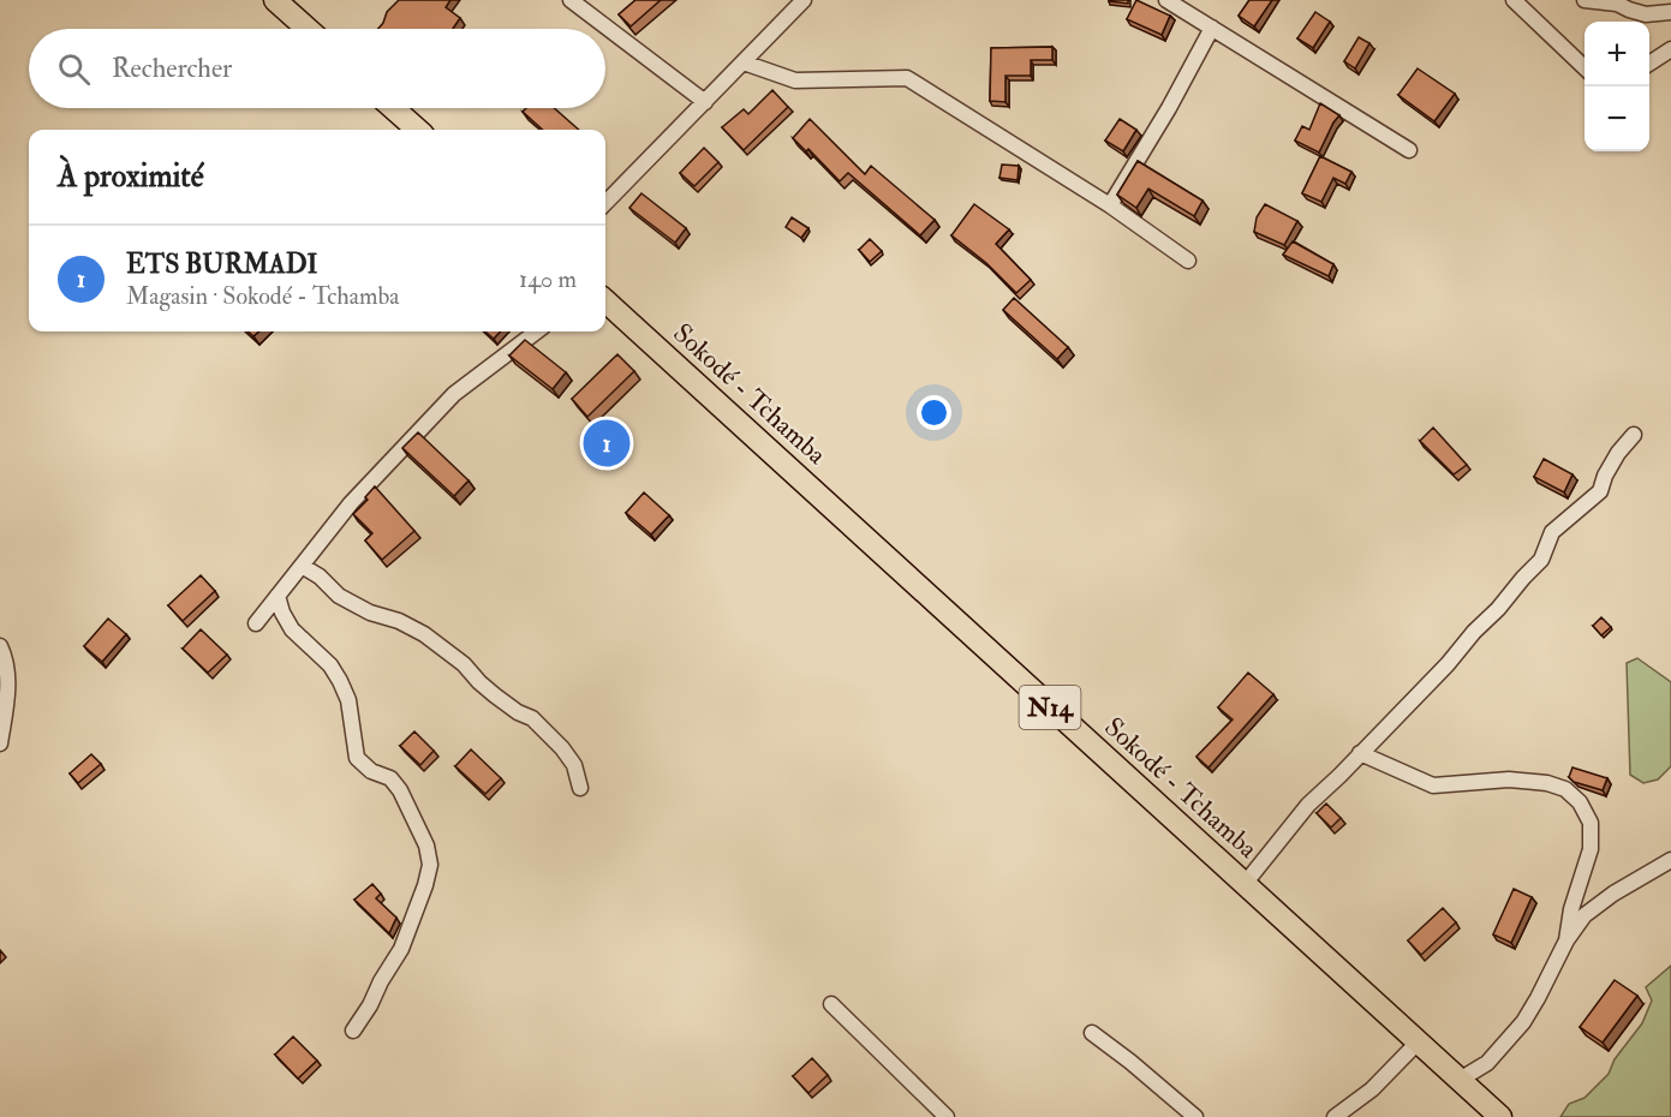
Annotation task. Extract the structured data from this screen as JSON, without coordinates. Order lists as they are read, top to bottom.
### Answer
{
  "streets": {
    "main road": ["Sokodé - Tchamba", "N14"]
  },
  "page": {
    "map_buttons": ["+", "−"],
    "search": "Rechercher",
    "heading": "À proximité",
    "list": [
      {
        "mark": "1",
        "name": "ETS BURMADI",
        "note": "Magasin · Sokodé - Tchamba",
        "value": "140 m"
      }
    ],
    "pins": "1"
  }
}
